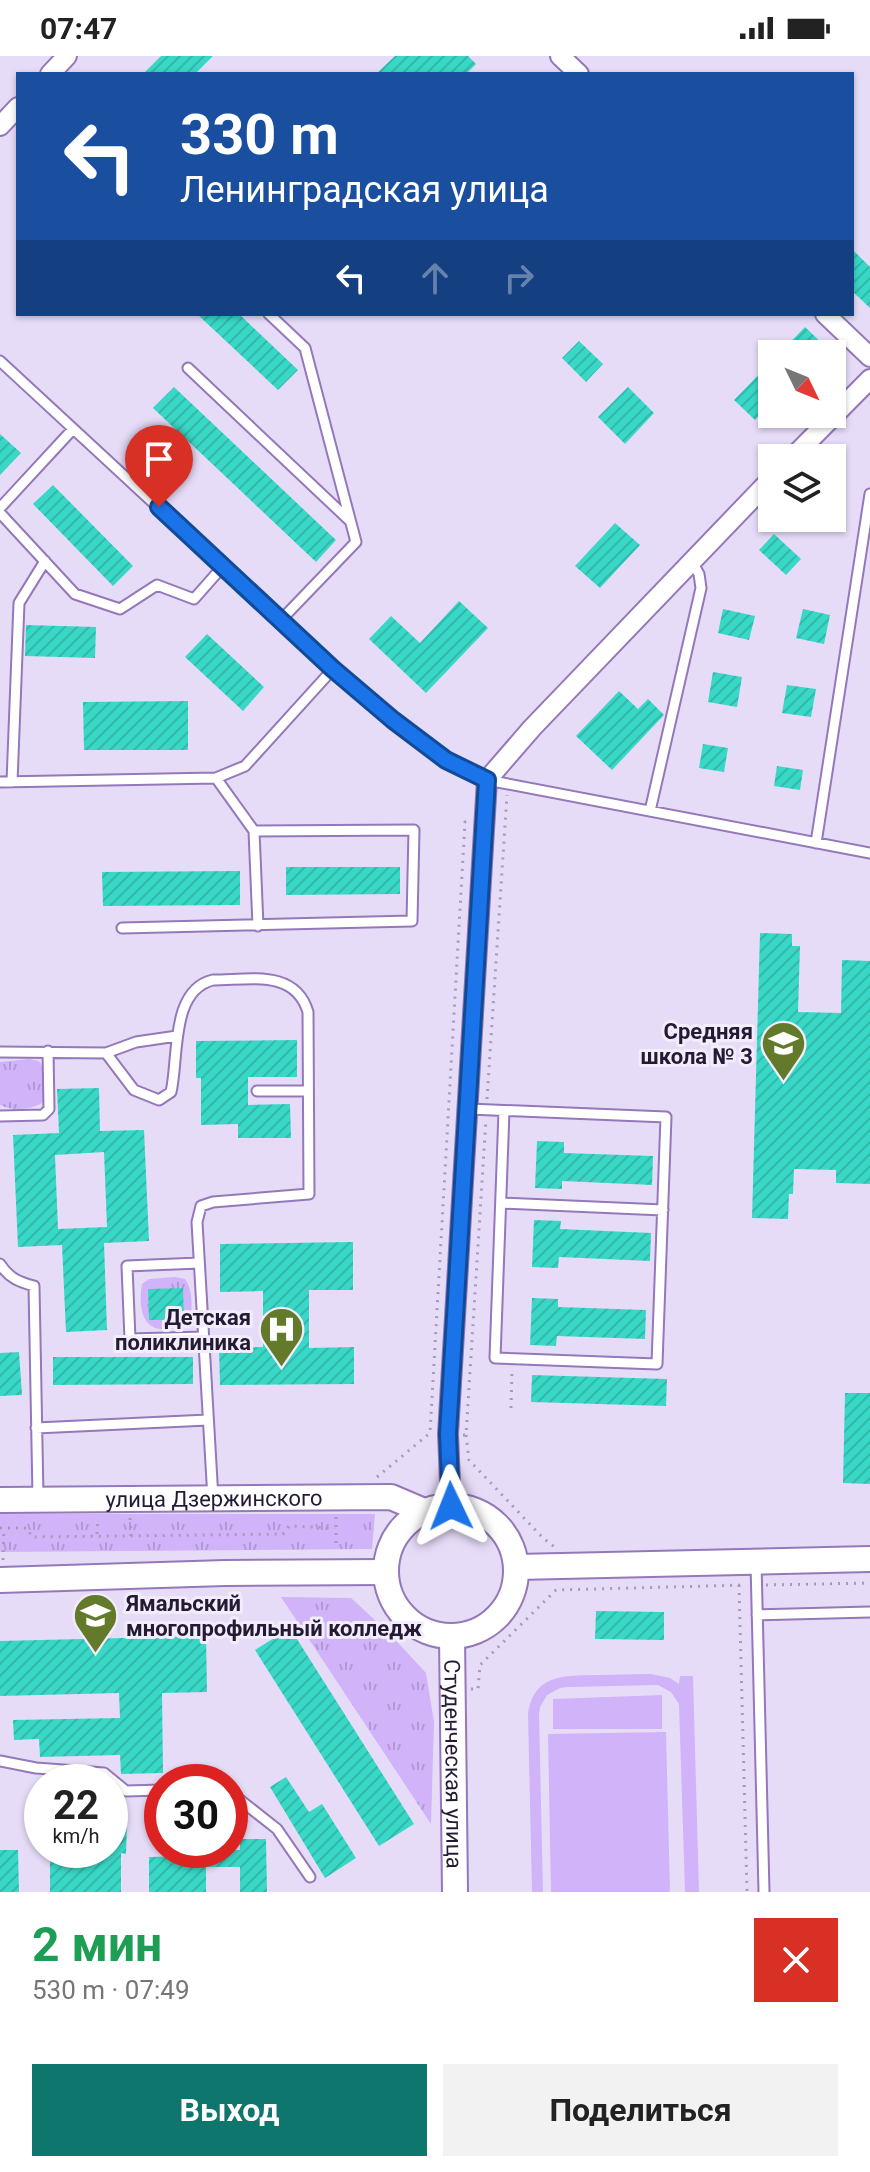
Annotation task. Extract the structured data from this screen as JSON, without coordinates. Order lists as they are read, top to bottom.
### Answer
{
  "streets": {
    "street": ["улица Дзержинского", "Студенческая улица"]
  },
  "crossings": [
    ["улица Дзержинского", "Студенческая улица"]
  ],
  "places": {
    "school or university": ["Средняя школа № 3", "Ямальский многопрофильный колледж"],
    "hospital": ["Детская поликлиника"]
  },
  "north": "bottom right",
  "page": {
    "status": "07:47",
    "turn": ["330 m", "Ленинградская улица"],
    "speed": "22 km/h",
    "limit": "30",
    "heading": ["2 мин", "530 m · 07:49"],
    "buttons": ["Выход", "Поделиться"]
  }
}
